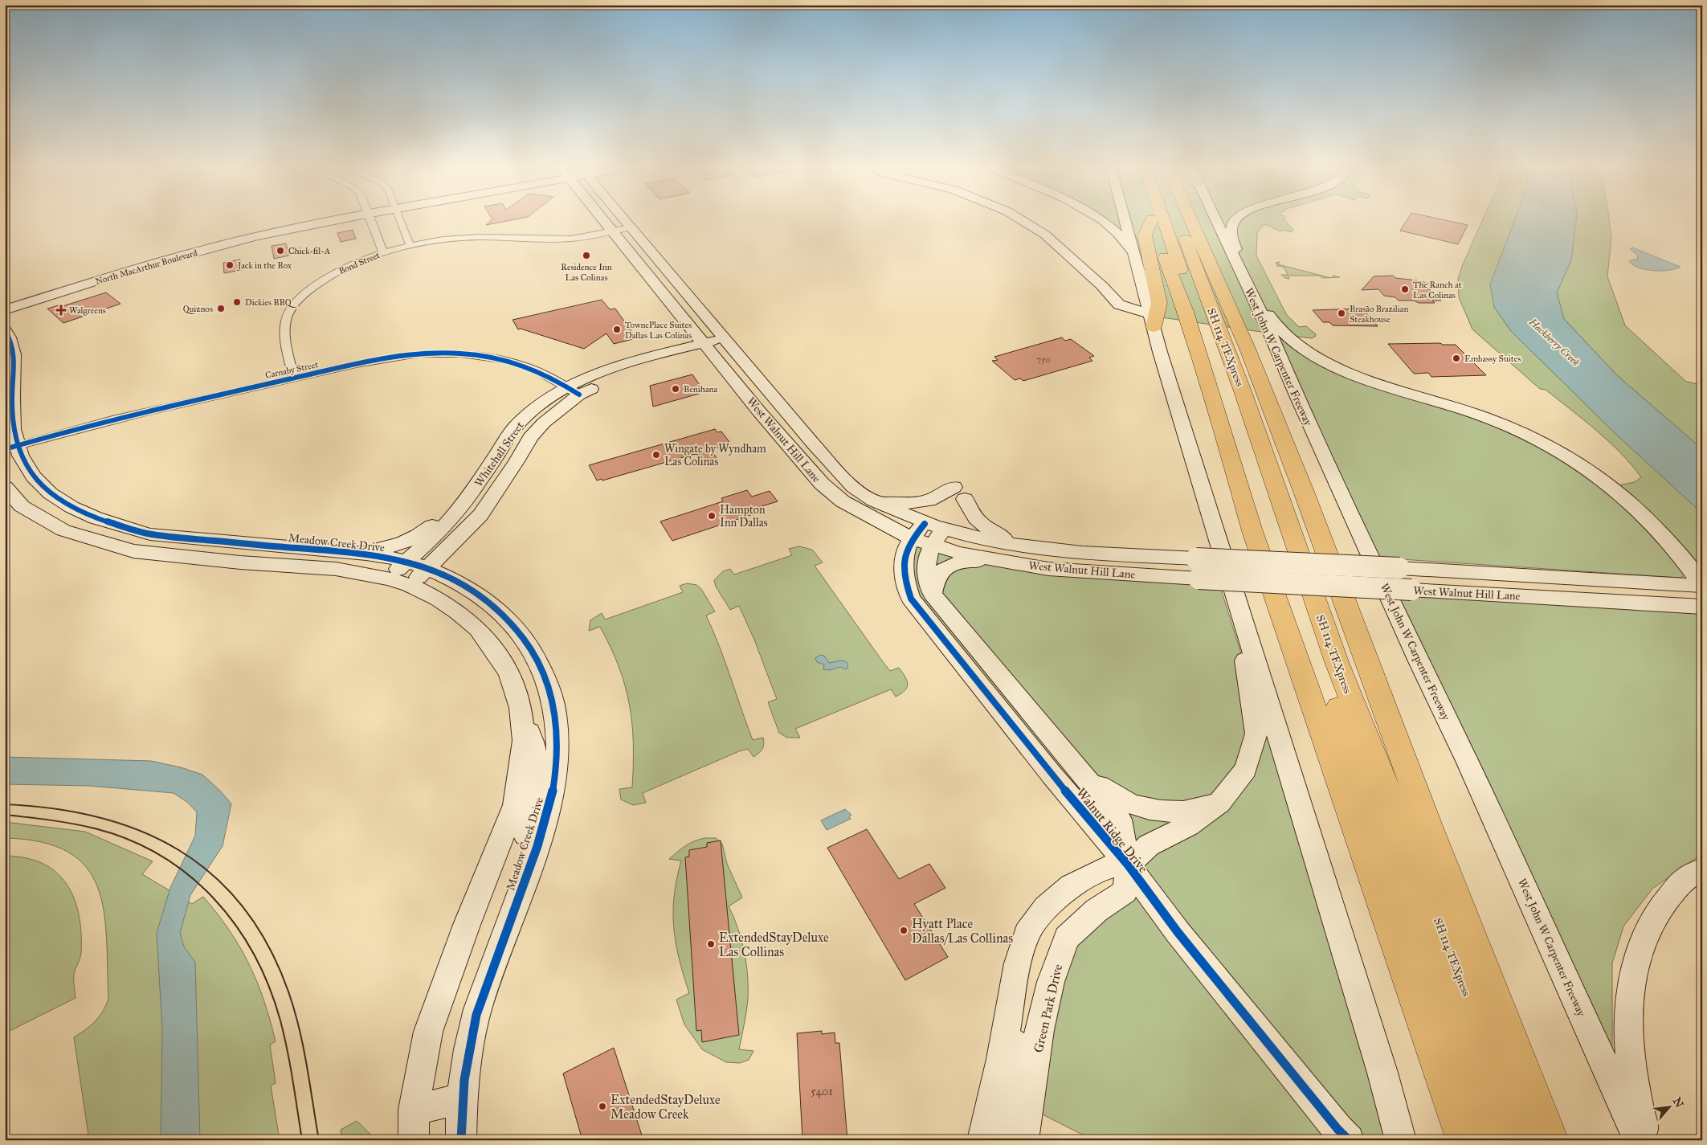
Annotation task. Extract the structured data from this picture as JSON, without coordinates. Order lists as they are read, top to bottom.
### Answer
{
  "streets": {
    "highway": ["SH 114 TEXpress"],
    "main road": [
      "North MacArthur Boulevard",
      "West John W Carpenter Freeway",
      "West Walnut Hill Lane",
      "Whitehall Street",
      "Meadow Creek Drive",
      "Walnut Ridge Drive",
      "Green Park Drive"
    ],
    "street": ["Bond Street", "Carnaby Street"]
  },
  "crossings": [
    ["Bond Street", "Carnaby Street"],
    ["Bond Street", "West Walnut Hill Lane"],
    ["Carnaby Street", "Whitehall Street"],
    ["Carnaby Street", "Meadow Creek Drive"],
    ["West Walnut Hill Lane", "Whitehall Street"],
    ["West Walnut Hill Lane", "Walnut Ridge Drive"],
    ["Whitehall Street", "Meadow Creek Drive"],
    ["Walnut Ridge Drive", "Green Park Drive"]
  ],
  "water": ["Hackberry Creek"],
  "places": {
    "other": [
      "Chick-fil-A",
      "Residence Inn Las Colinas",
      "Jack in the Box",
      "The Ranch at Las Colinas",
      "Dickies BBQ",
      "Quiznos",
      "Brasão Brazilian Steakhouse",
      "TownePlace Suites Dallas Las Colinas",
      "Embassy Suites",
      "Benihana",
      "Wingate by Wyndham Las Colinas",
      "Hampton Inn Dallas",
      "Hyatt Place Dallas/Las Collinas",
      "ExtendedStayDeluxe Las Collinas",
      "ExtendedStayDeluxe Meadow Creek"
    ],
    "health": ["Walgreens"]
  },
  "house_numbers": ["750", "5401"],
  "north": "top right"
}
